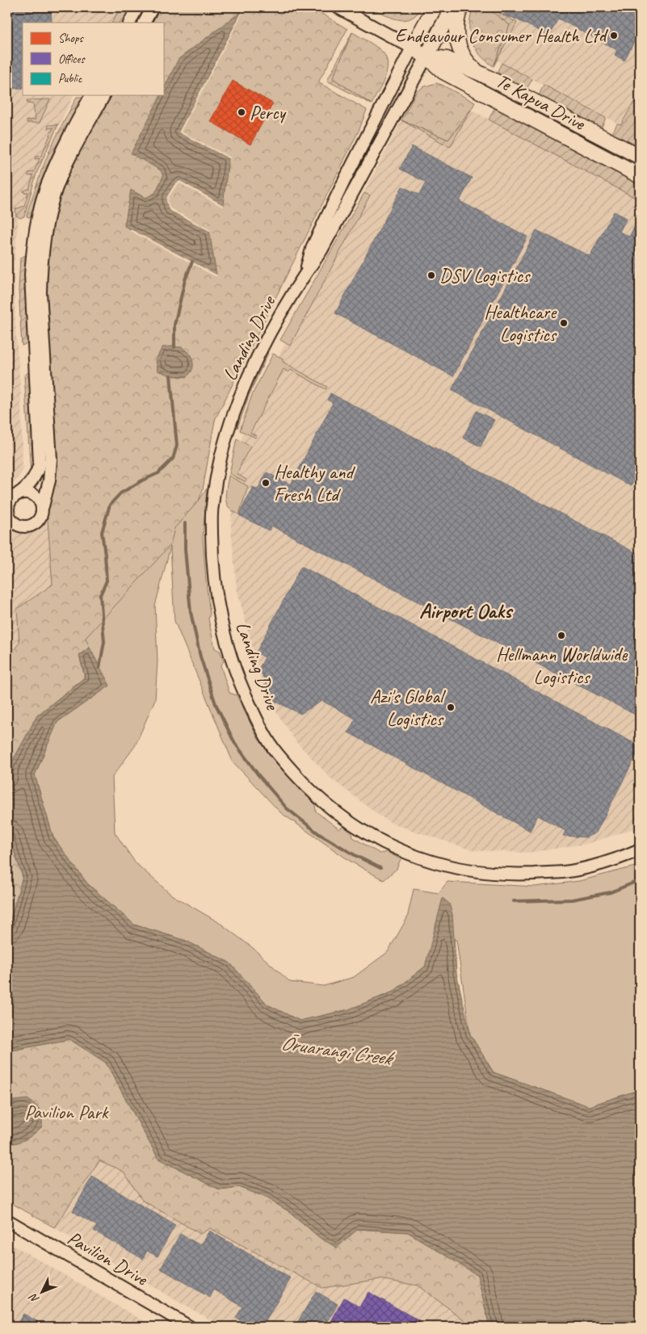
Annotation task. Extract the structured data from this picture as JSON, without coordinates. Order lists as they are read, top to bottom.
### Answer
{
  "streets": {
    "street": ["Te Kapua Drive", "Landing Drive", "Pavilion Drive"]
  },
  "crossings": [
    ["Te Kapua Drive", "Landing Drive"]
  ],
  "districts": ["Airport Oaks"],
  "water": ["Ōruarangi Creek"],
  "parks": ["Pavilion Park"],
  "places": [
    "Endeavour Consumer Health Ltd",
    "Percy",
    "DSV Logistics",
    "Healthcare Logistics",
    "Healthy and Fresh Ltd",
    "Hellmann Worldwide Logistics",
    "Azi's Global Logistics"
  ],
  "legend": ["Shops", "Offices", "Public"],
  "north": "bottom left"
}
